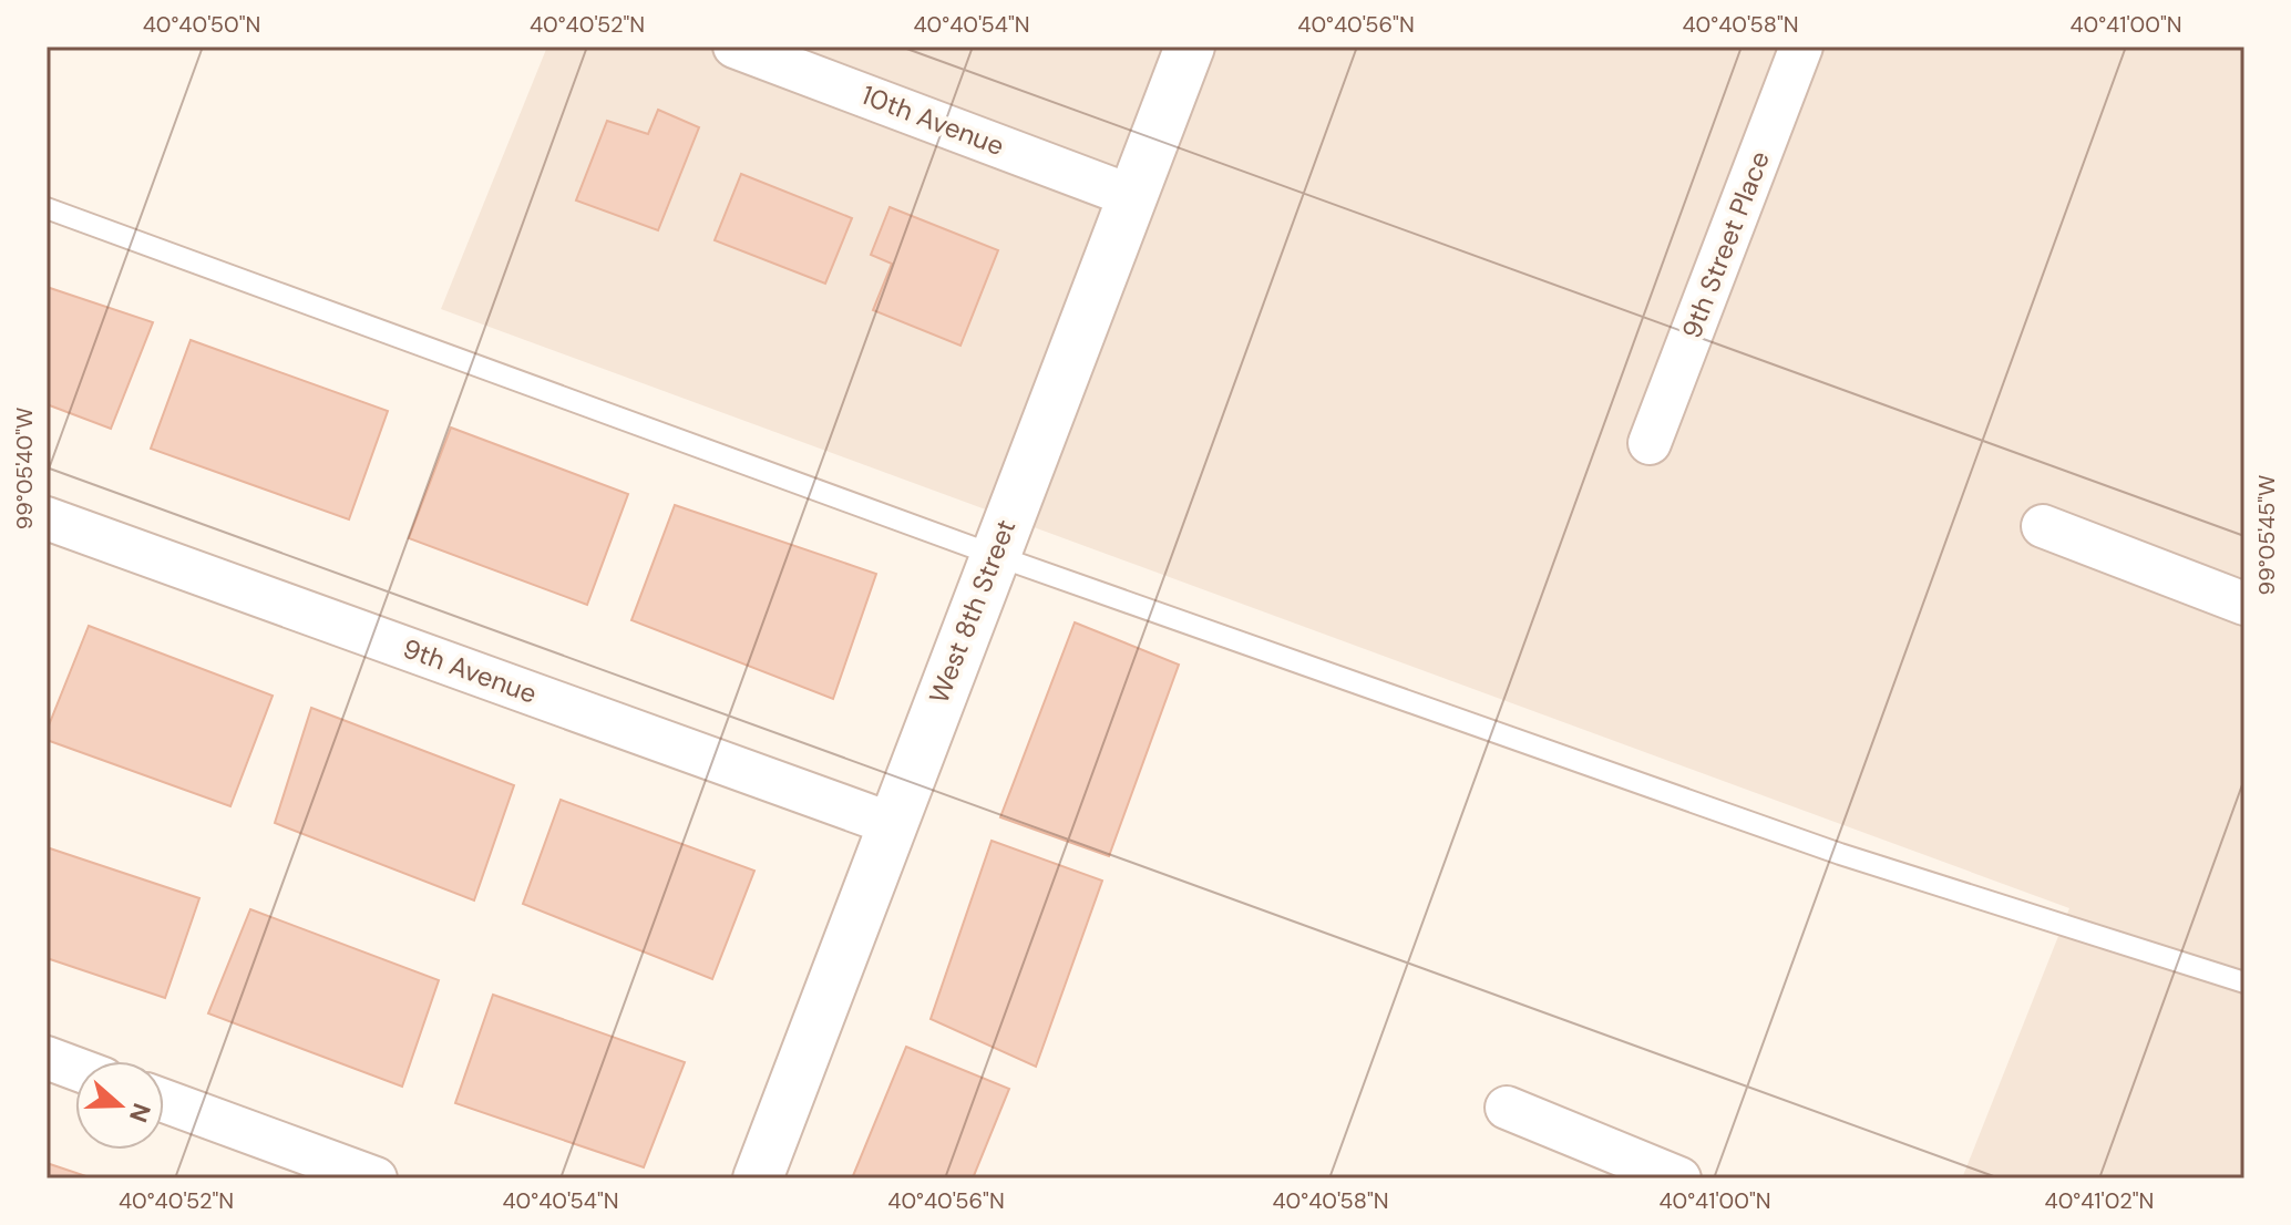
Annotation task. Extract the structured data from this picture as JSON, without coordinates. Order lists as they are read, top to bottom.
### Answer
{
  "streets": {
    "street": [
      "10th Avenue",
      "9th Street Place",
      "West 8th Street",
      "9th Avenue"
    ]
  },
  "crossings": [
    ["10th Avenue", "West 8th Street"],
    ["West 8th Street", "9th Avenue"]
  ],
  "north": "right",
  "coordinates": [
    "40°40'50\"N",
    "40°40'52\"N",
    "40°40'54\"N",
    "40°40'56\"N",
    "40°40'58\"N",
    "40°41'00\"N",
    "99°05'40\"W",
    "99°05'45\"W",
    "40°41'02\"N"
  ]
}
